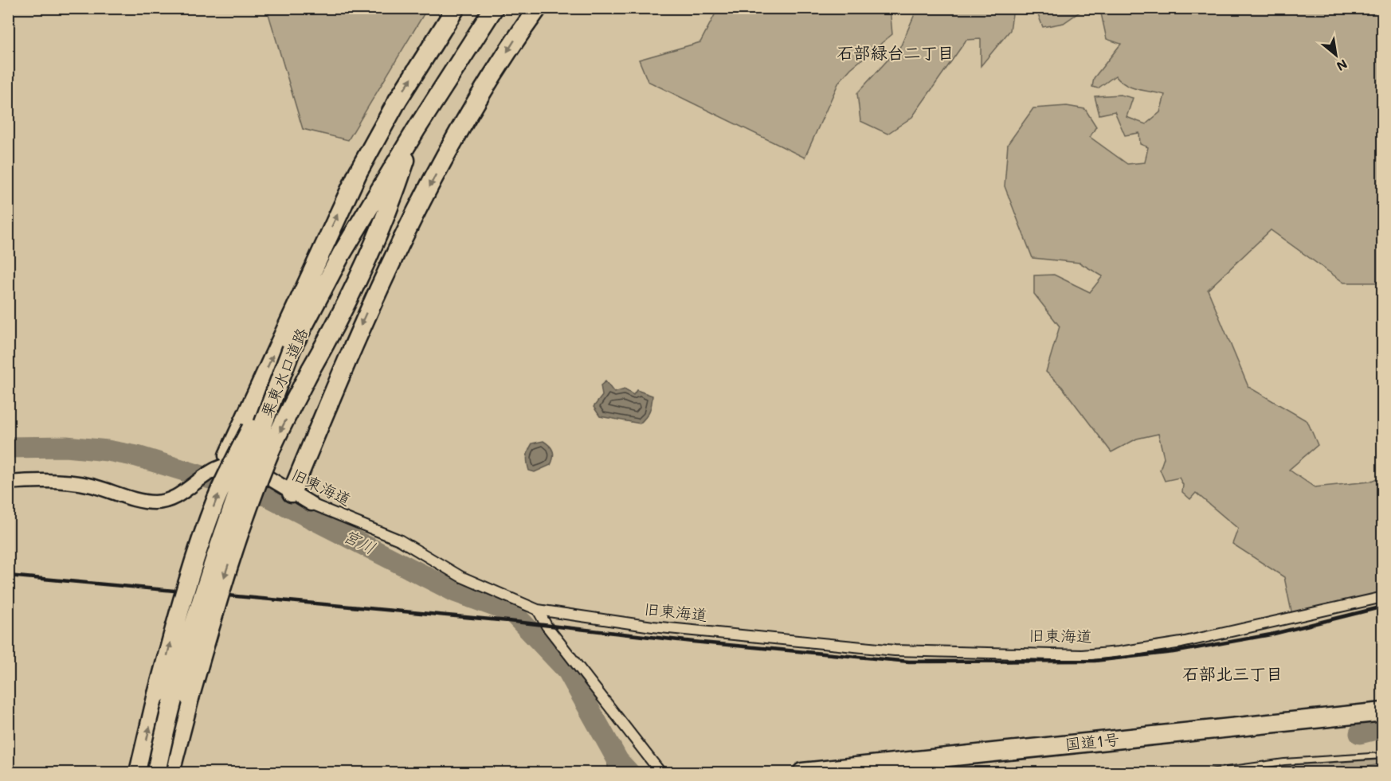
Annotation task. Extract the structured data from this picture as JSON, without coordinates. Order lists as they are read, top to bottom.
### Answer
{
  "streets": {
    "highway": ["栗東水口道路", "国道1号"],
    "street": ["旧東海道"]
  },
  "districts": ["石部緑台二丁目", "石部北三丁目"],
  "water": ["宮川"],
  "north": "bottom right"
}
